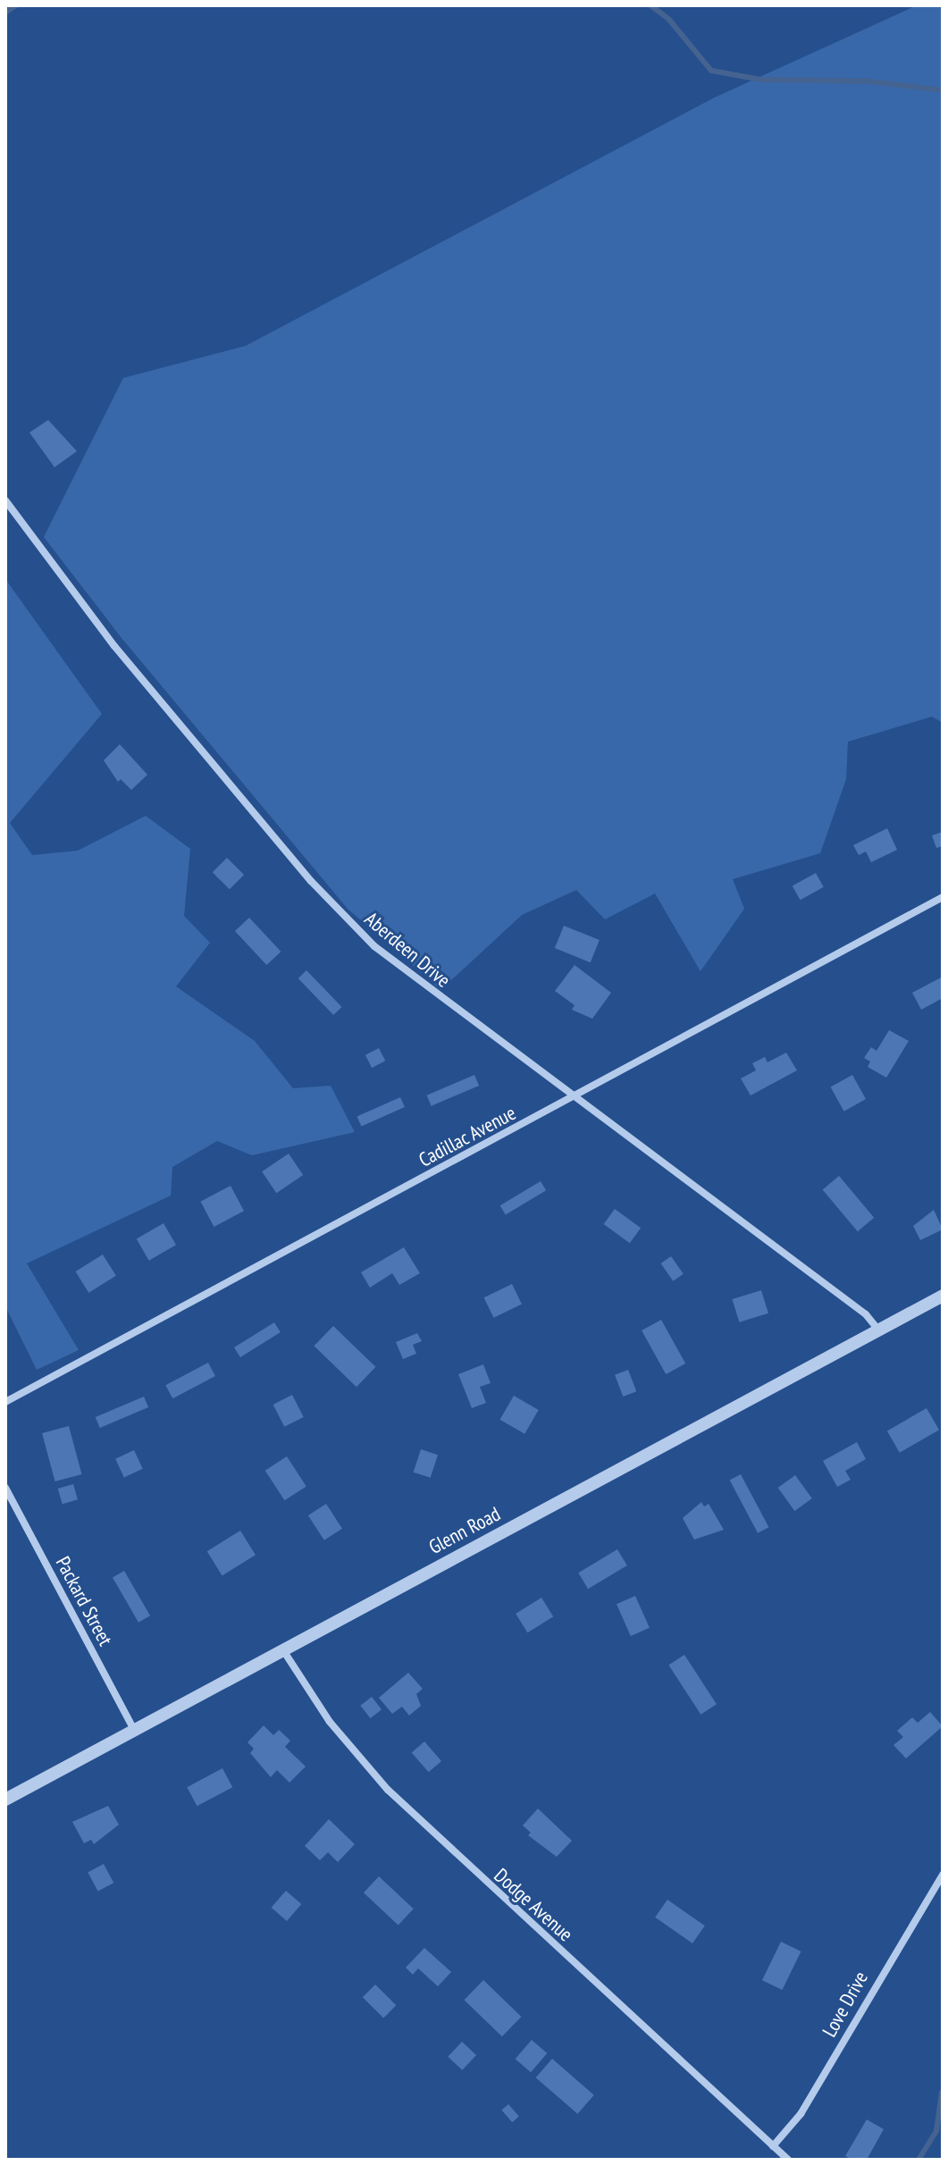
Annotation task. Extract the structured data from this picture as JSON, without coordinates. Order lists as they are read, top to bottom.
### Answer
{
  "streets": {
    "street": [
      "Aberdeen Drive",
      "Cadillac Avenue",
      "Glenn Road",
      "Packard Street",
      "Dodge Avenue",
      "Love Drive"
    ]
  },
  "crossings": [
    ["Aberdeen Drive", "Cadillac Avenue"],
    ["Aberdeen Drive", "Glenn Road"],
    ["Glenn Road", "Packard Street"],
    ["Glenn Road", "Dodge Avenue"],
    ["Dodge Avenue", "Love Drive"]
  ]
}
